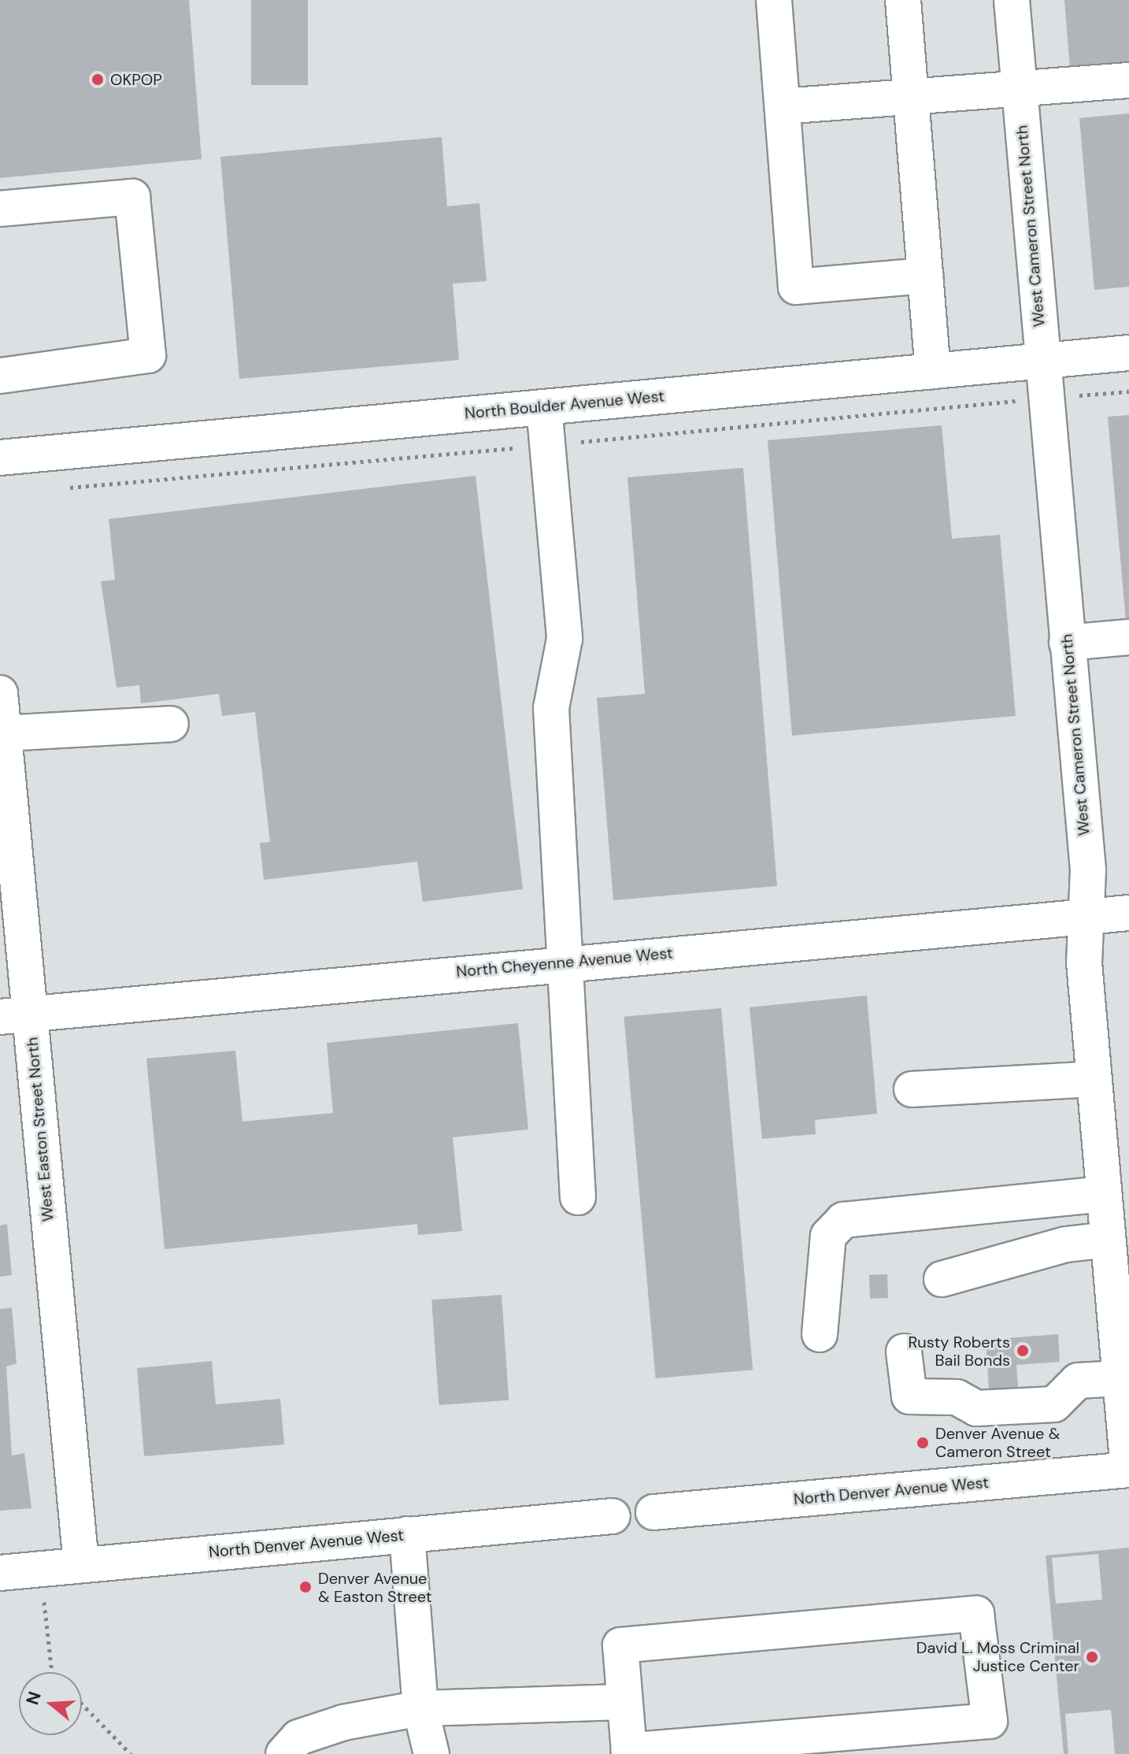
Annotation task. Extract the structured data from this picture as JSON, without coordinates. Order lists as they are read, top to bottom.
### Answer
{
  "streets": {
    "street": [
      "West Cameron Street North",
      "North Boulder Avenue West",
      "North Cheyenne Avenue West",
      "West Easton Street North",
      "North Denver Avenue West"
    ]
  },
  "crossings": [
    ["West Cameron Street North", "North Boulder Avenue West"],
    ["West Cameron Street North", "North Cheyenne Avenue West"],
    ["West Cameron Street North", "North Denver Avenue West"],
    ["North Cheyenne Avenue West", "West Easton Street North"],
    ["West Easton Street North", "North Denver Avenue West"]
  ],
  "places": [
    "OKPOP",
    "Rusty Roberts Bail Bonds",
    "Denver Avenue & Cameron Street",
    "Denver Avenue & Easton Street",
    "David L. Moss Criminal Justice Center"
  ],
  "north": "left"
}
